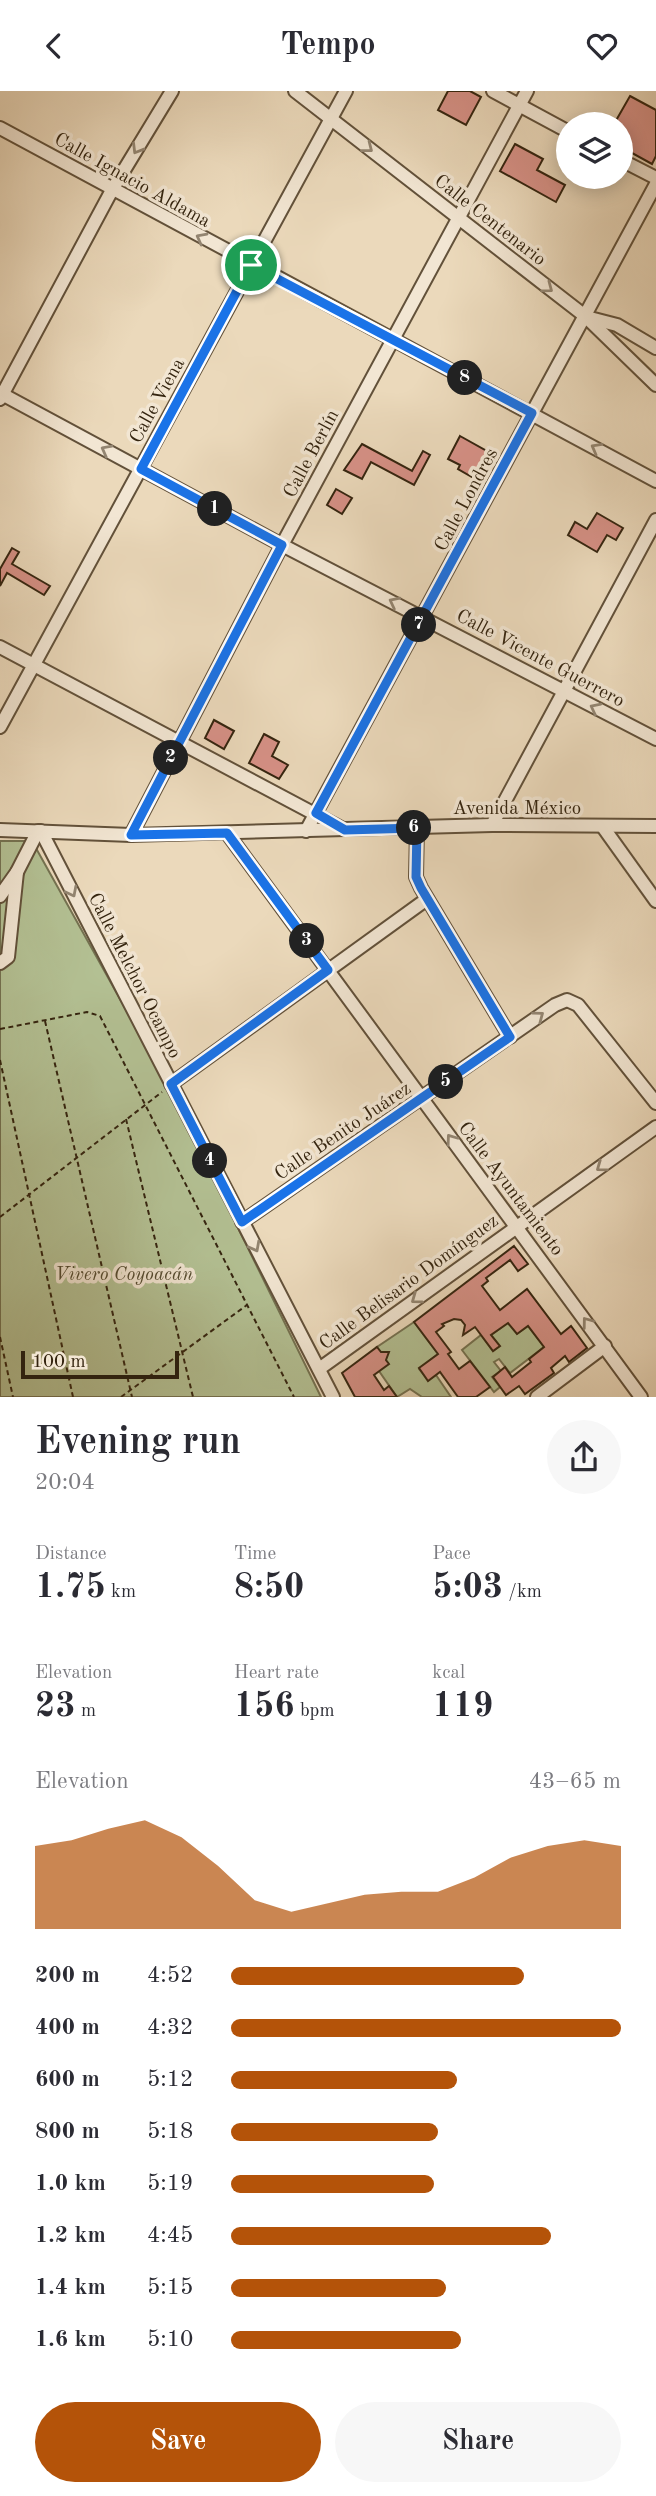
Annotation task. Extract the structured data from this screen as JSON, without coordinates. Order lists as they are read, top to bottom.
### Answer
{
  "streets": {
    "street": [
      "Calle Ignacio Aldama",
      "Calle Centenario",
      "Calle Viena",
      "Calle Berlín",
      "Calle Londres",
      "Calle Vicente Guerrero",
      "Avenida México",
      "Calle Melchor Ocampo",
      "Calle Benito Juárez",
      "Calle Ayuntamiento",
      "Calle Belisario Domínguez"
    ]
  },
  "crossings": [
    ["Calle Ignacio Aldama", "Calle Viena"],
    ["Calle Ignacio Aldama", "Calle Berlín"],
    ["Calle Ignacio Aldama", "Calle Londres"],
    ["Calle Centenario", "Calle Viena"],
    ["Calle Centenario", "Calle Berlín"],
    ["Calle Centenario", "Calle Londres"],
    ["Calle Viena", "Calle Vicente Guerrero"],
    ["Calle Berlín", "Calle Vicente Guerrero"],
    ["Calle Berlín", "Avenida México"],
    ["Calle Londres", "Calle Vicente Guerrero"],
    ["Calle Londres", "Avenida México"],
    ["Avenida México", "Calle Melchor Ocampo"],
    ["Avenida México", "Calle Ayuntamiento"],
    ["Calle Melchor Ocampo", "Calle Benito Juárez"],
    ["Calle Melchor Ocampo", "Calle Belisario Domínguez"],
    ["Calle Benito Juárez", "Calle Ayuntamiento"],
    ["Calle Ayuntamiento", "Calle Belisario Domínguez"]
  ],
  "one_way": [
    "Calle Ignacio Aldama",
    "Calle Centenario",
    "Calle Vicente Guerrero",
    "Calle Melchor Ocampo",
    "Calle Ayuntamiento",
    "Calle Belisario Domínguez"
  ],
  "parks": ["Vivero Coyoacán"],
  "scale_bar": "100 m",
  "page": {
    "header": "Tempo",
    "pins": [
      "8",
      "1",
      "7",
      "2",
      "6",
      "3",
      "5",
      "4"
    ],
    "scale": "100 m",
    "heading": ["Evening run", "20:04"],
    "stats": [
      ["Distance", "1.75 km"],
      ["Time", "8:50"],
      ["Pace", "5:03 /km"],
      ["Elevation", "23 m"],
      ["Heart rate", "156 bpm"],
      ["kcal", "119"]
    ],
    "chart": ["Elevation", "43–65 m"],
    "list": [
      {
        "name": "200 m",
        "note": "4:52"
      },
      {
        "name": "400 m",
        "note": "4:32"
      },
      {
        "name": "600 m",
        "note": "5:12"
      },
      {
        "name": "800 m",
        "note": "5:18"
      },
      {
        "name": "1.0 km",
        "note": "5:19"
      },
      {
        "name": "1.2 km",
        "note": "4:45"
      },
      {
        "name": "1.4 km",
        "note": "5:15"
      },
      {
        "name": "1.6 km",
        "note": "5:10"
      }
    ],
    "buttons": ["Save", "Share"]
  }
}
